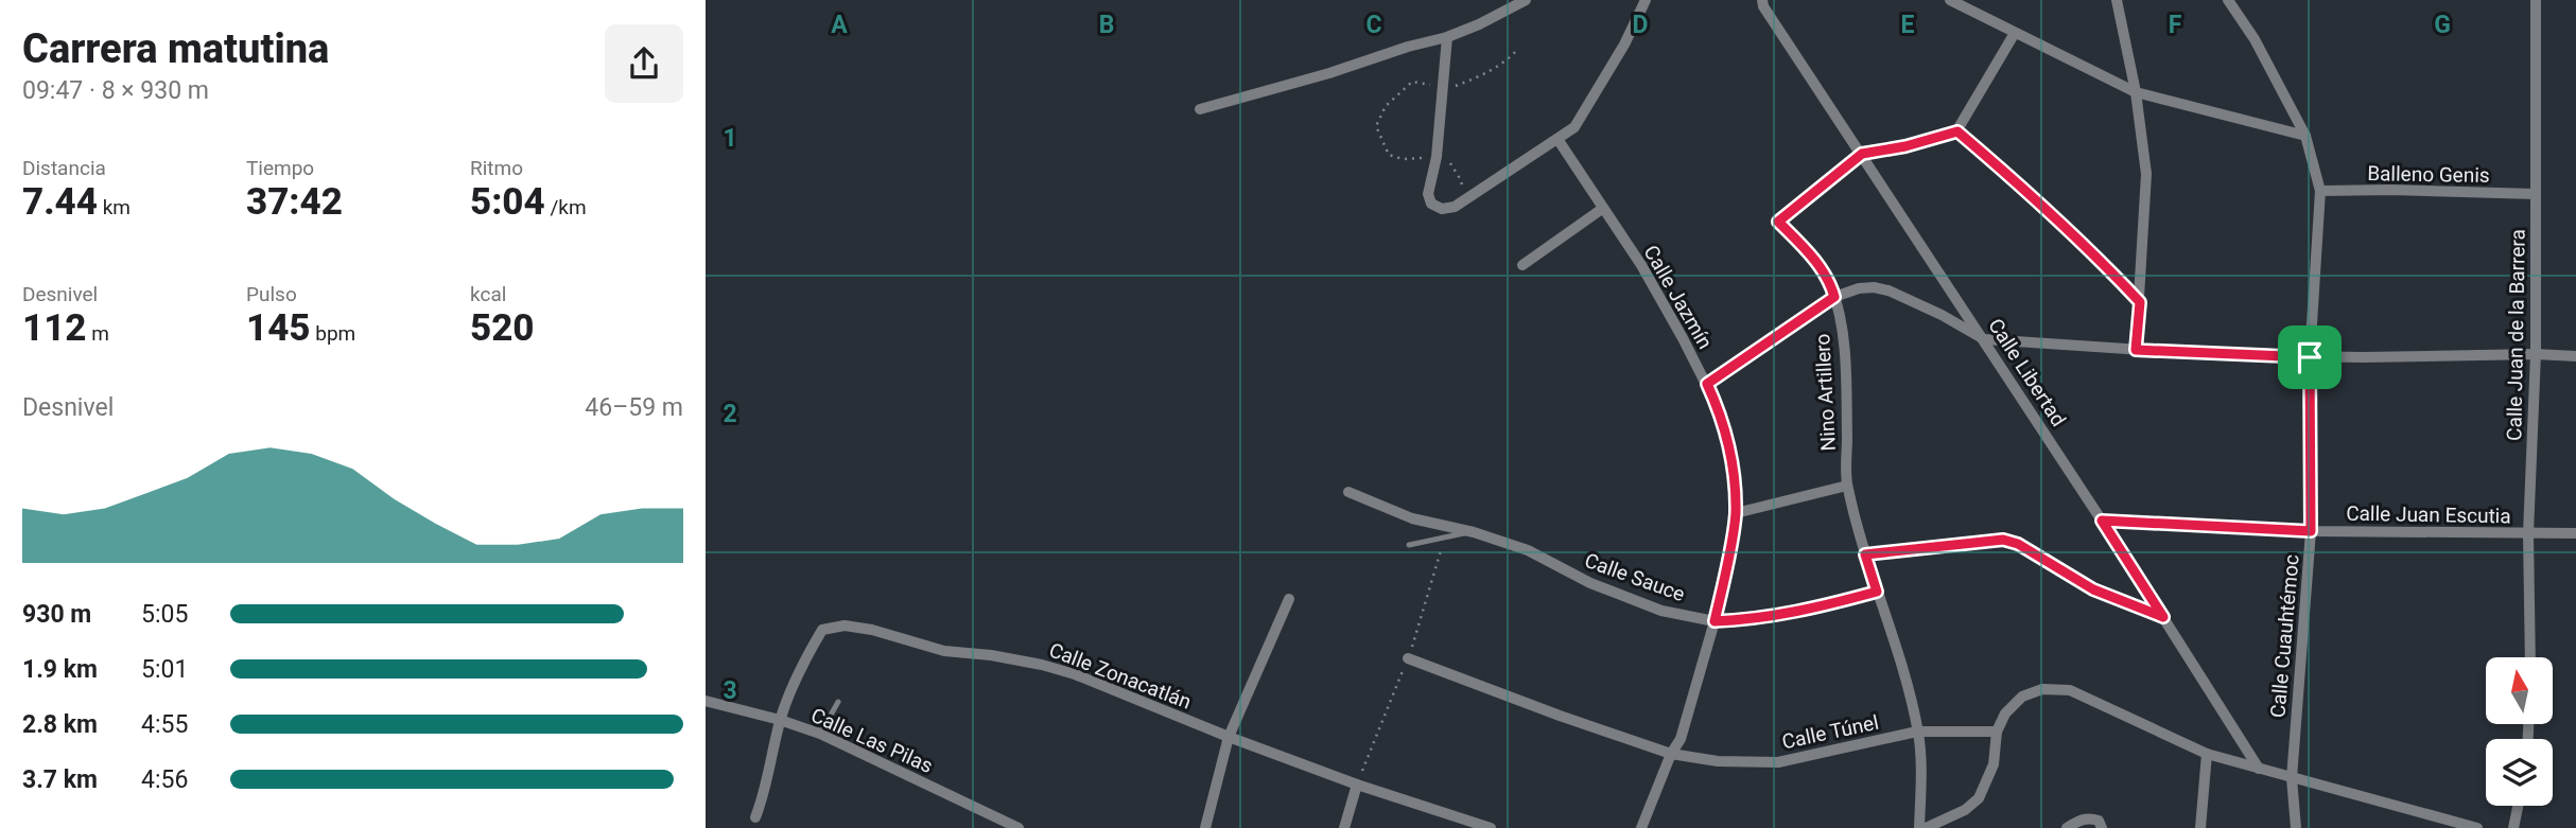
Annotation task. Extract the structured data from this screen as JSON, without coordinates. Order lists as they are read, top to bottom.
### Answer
{
  "streets": {
    "street": [
      "Balleno Genis",
      "Calle Jazmín",
      "Calle Juan de la Barrera",
      "Calle Libertad",
      "Nino Artillero",
      "Calle Juan Escutia",
      "Calle Sauce",
      "Calle Cuauhtémoc",
      "Calle Zonacatlán",
      "Calle Túnel",
      "Calle Las Pilas"
    ]
  },
  "crossings": [
    ["Balleno Genis", "Calle Juan de la Barrera"],
    ["Balleno Genis", "Calle Cuauhtémoc"],
    ["Calle Jazmín", "Calle Sauce"],
    ["Calle Jazmín", "Calle Túnel"],
    ["Calle Juan de la Barrera", "Calle Juan Escutia"],
    ["Calle Libertad", "Calle Juan Escutia"],
    ["Nino Artillero", "Calle Sauce"],
    ["Nino Artillero", "Calle Túnel"],
    ["Calle Juan Escutia", "Calle Cuauhtémoc"],
    ["Calle Zonacatlán", "Calle Las Pilas"]
  ],
  "north": "top",
  "page": {
    "heading": ["Carrera matutina", "09:47 · 8 × 930 m"],
    "stats": [
      ["Distancia", "7.44 km"],
      ["Tiempo", "37:42"],
      ["Ritmo", "5:04 /km"],
      ["Desnivel", "112 m"],
      ["Pulso", "145 bpm"],
      ["kcal", "520"]
    ],
    "chart": ["Desnivel", "46–59 m"],
    "list": [
      {
        "name": "930 m",
        "note": "5:05"
      },
      {
        "name": "1.9 km",
        "note": "5:01"
      },
      {
        "name": "2.8 km",
        "note": "4:55"
      },
      {
        "name": "3.7 km",
        "note": "4:56"
      }
    ]
  },
  "grid": {
    "columns": [
      "A",
      "B",
      "C",
      "D",
      "E",
      "F",
      "G"
    ],
    "rows": ["1", "2", "3"]
  }
}
